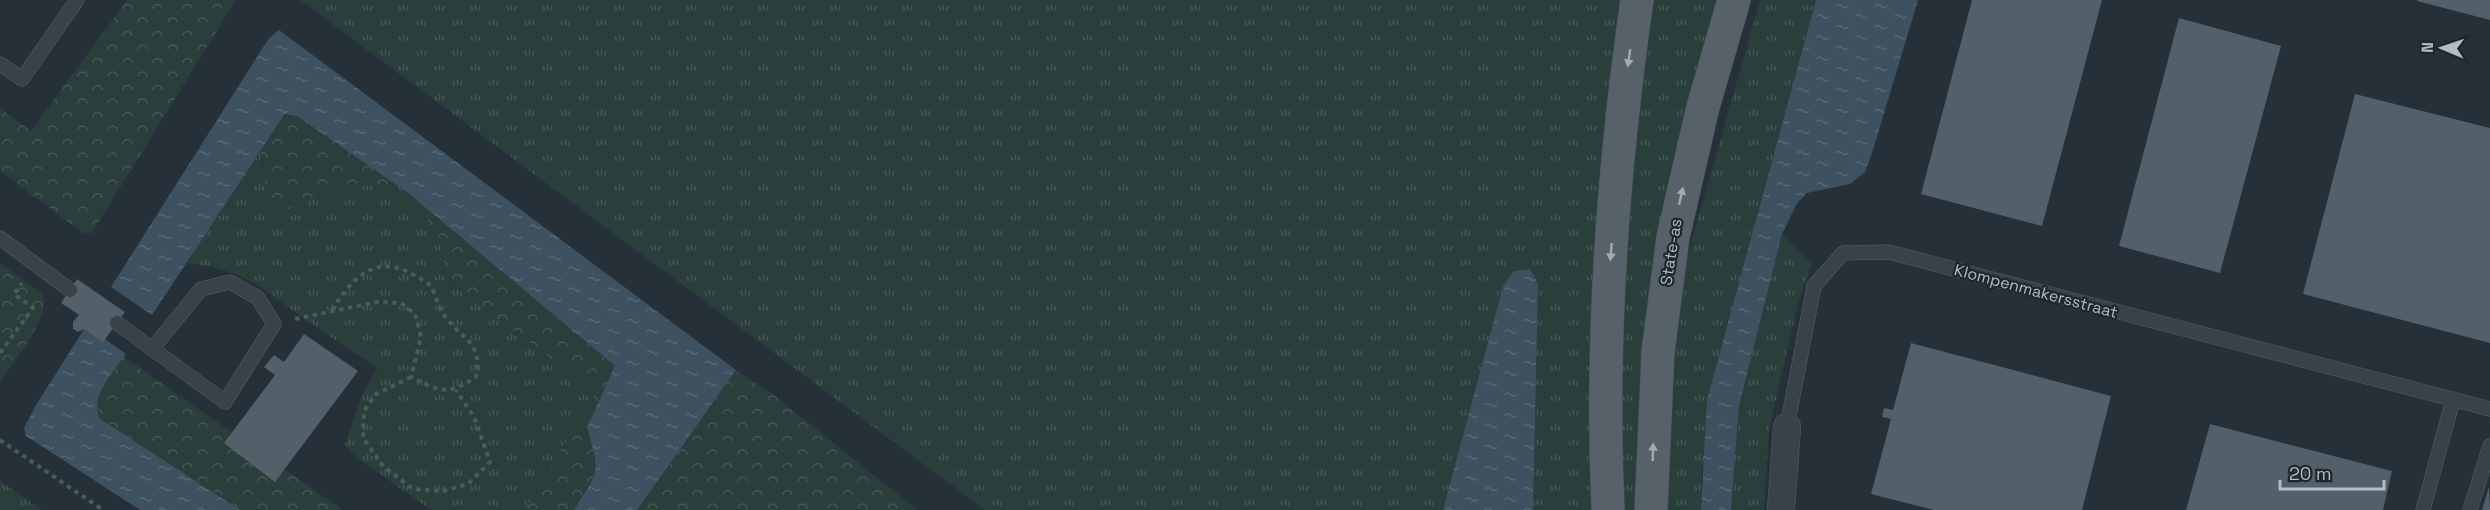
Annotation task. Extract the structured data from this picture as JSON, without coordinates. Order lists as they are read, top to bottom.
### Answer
{
  "streets": {
    "main road": ["State-as"],
    "street": ["Klompenmakersstraat"]
  },
  "scale_bar": "20 m",
  "north": "left"
}
